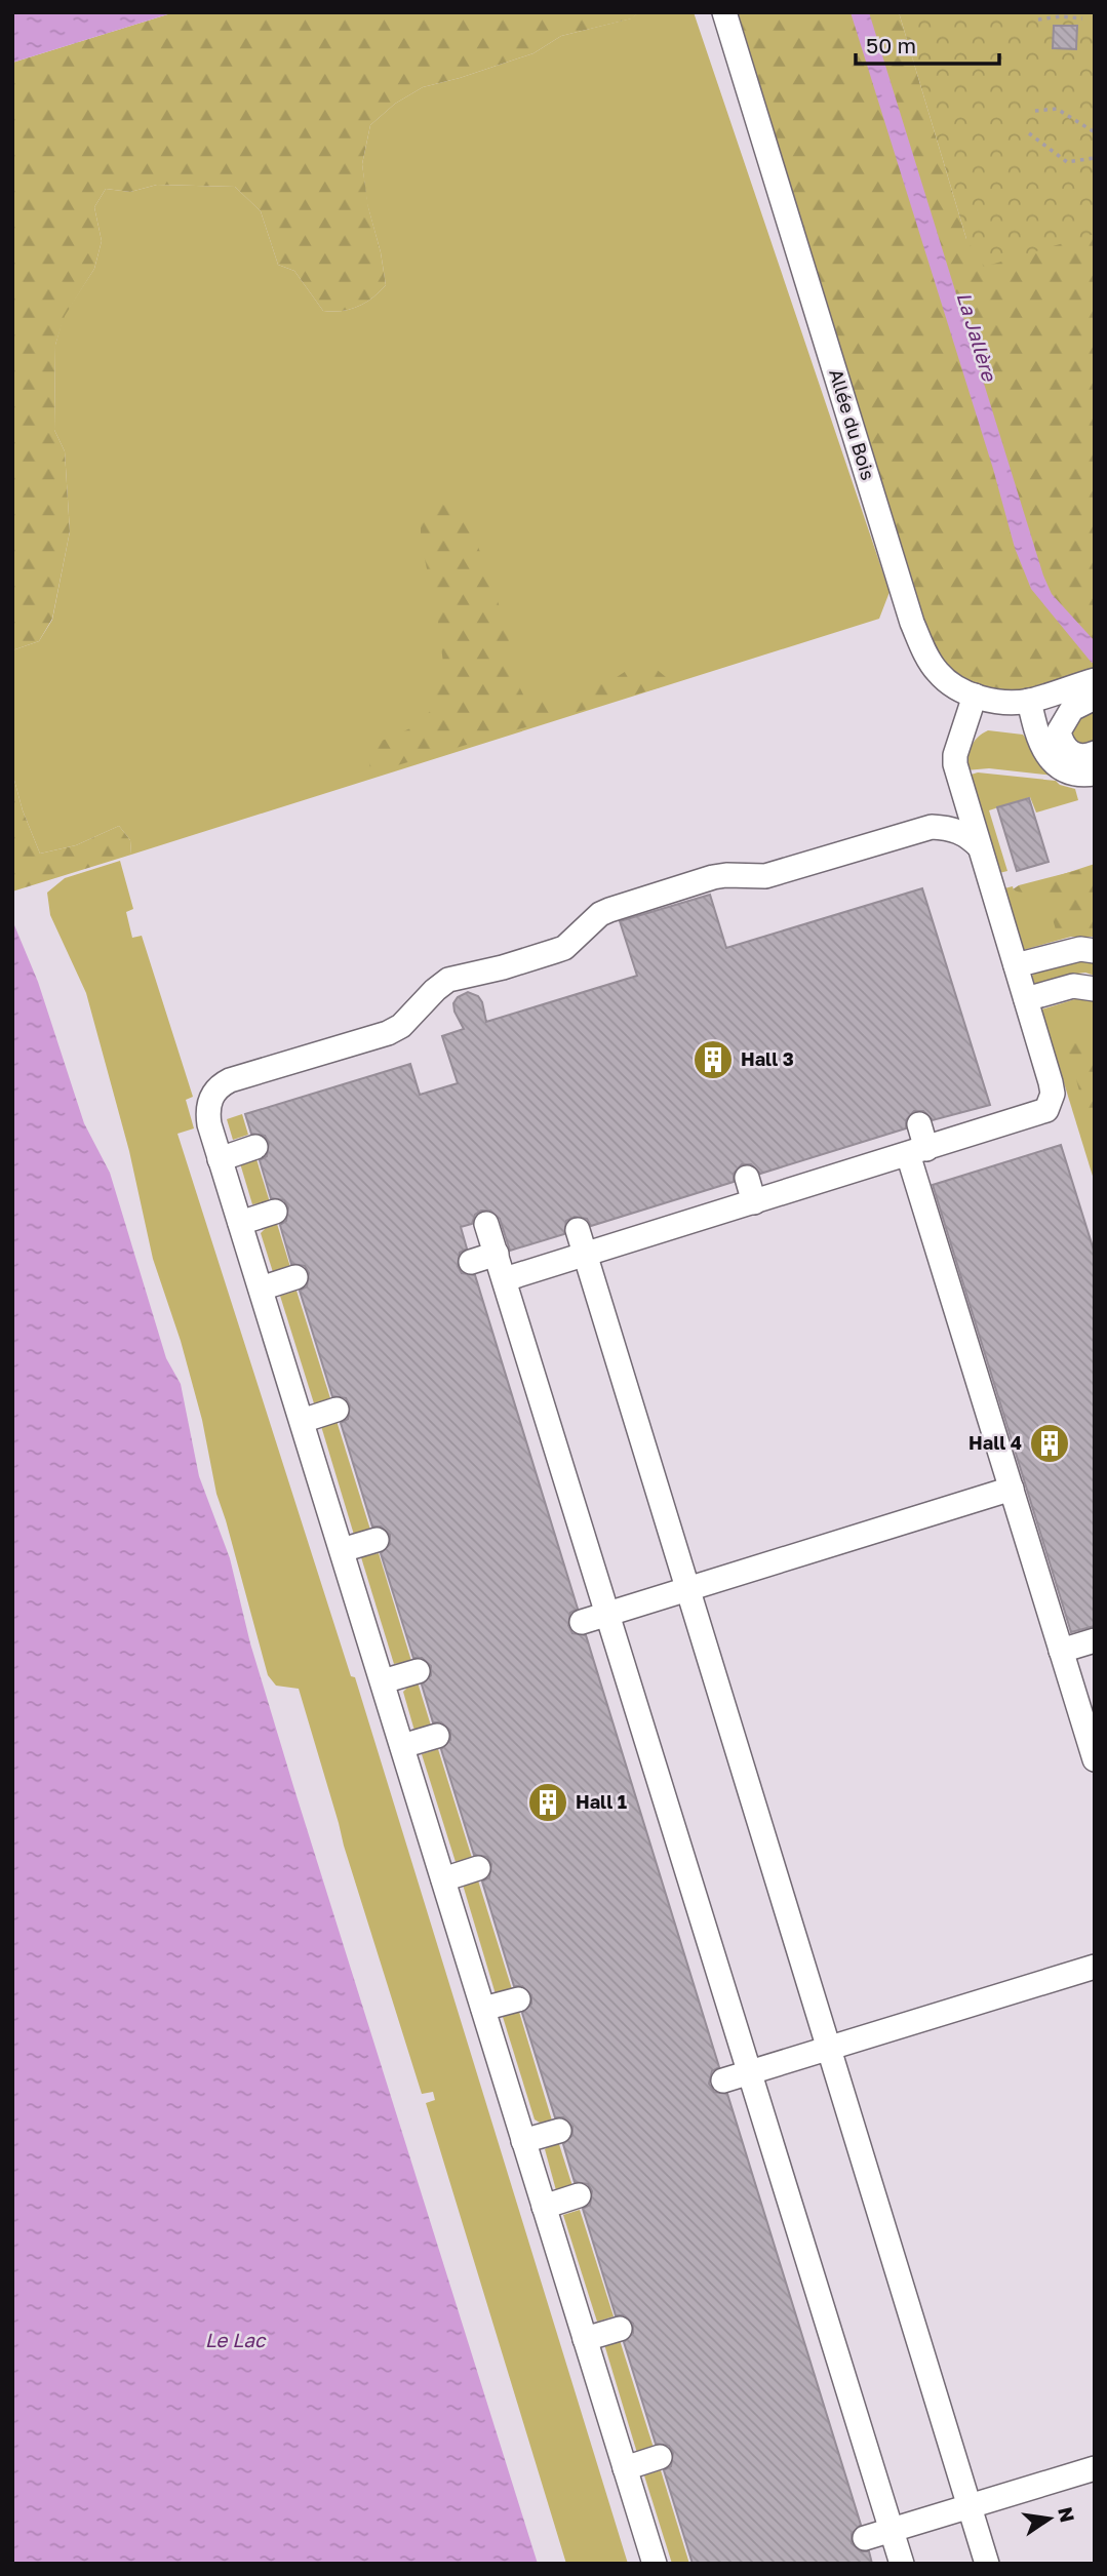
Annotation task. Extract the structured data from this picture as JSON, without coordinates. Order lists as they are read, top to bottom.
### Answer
{
  "streets": {
    "street": ["Allée du Bois"]
  },
  "water": ["La Jallère", "Le Lac"],
  "places": {
    "building": ["Hall 3", "Hall 4", "Hall 1"]
  },
  "scale_bar": "50 m",
  "north": "right"
}
